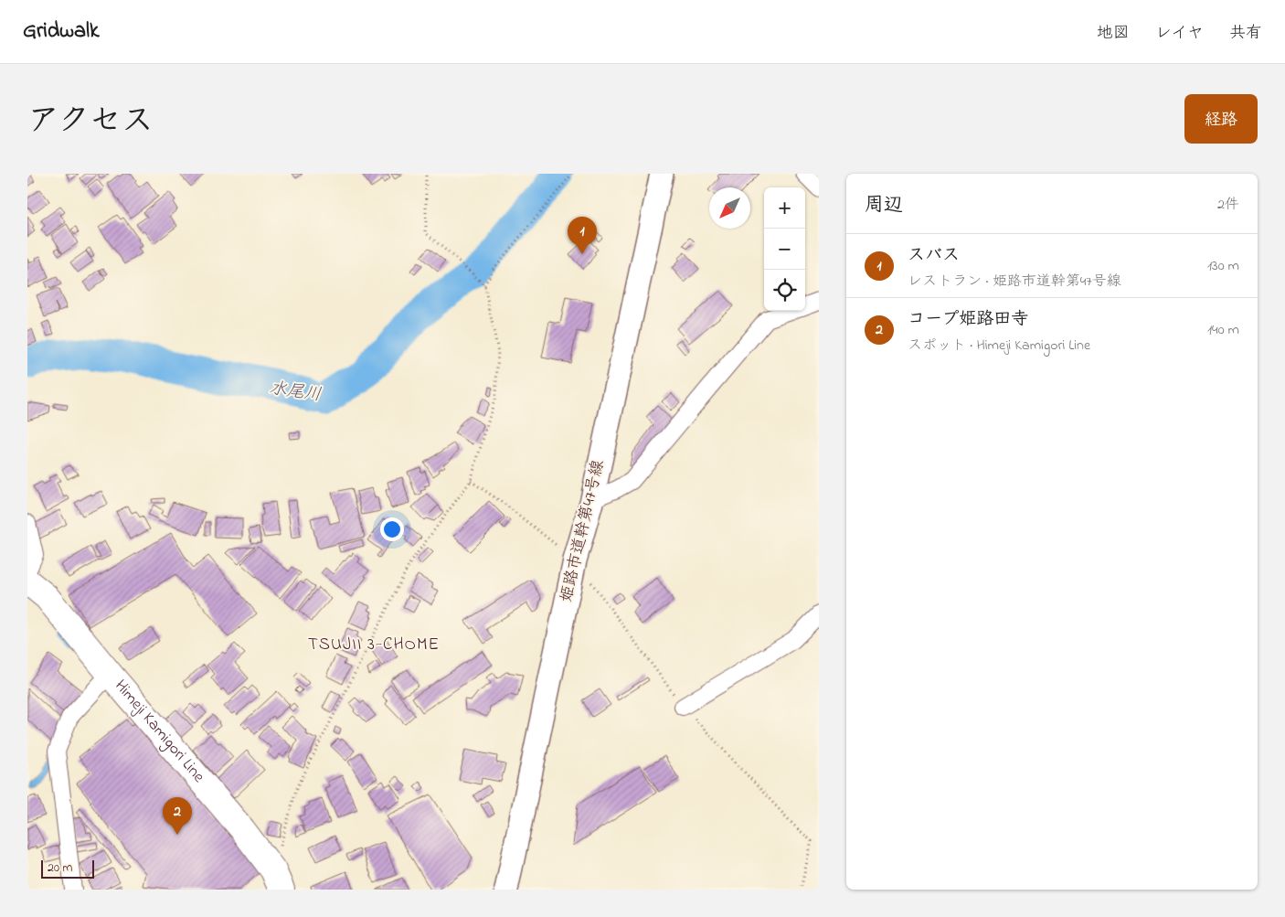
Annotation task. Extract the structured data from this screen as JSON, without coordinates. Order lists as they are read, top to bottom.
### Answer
{
  "streets": {
    "main road": ["Himeji Kamigori Line"],
    "street": ["姫路市道幹第47号線"]
  },
  "districts": ["TSUJII 3-CHOME"],
  "water": ["水尾川"],
  "scale_bar": "20 m",
  "north": "bottom left",
  "page": {
    "header": "Gridwalk",
    "nav": ["地図", "レイヤ", "共有"],
    "title": "アクセス",
    "buttons": "経路",
    "heading": ["周辺", "2件"],
    "map_buttons": ["+", "−"],
    "pins": ["1", "2"],
    "list": [
      {
        "mark": "1",
        "name": "スバス",
        "note": "レストラン · 姫路市道幹第47号線",
        "value": "130 m"
      },
      {
        "mark": "2",
        "name": "コープ姫路田寺",
        "note": "スポット · Himeji Kamigori Line",
        "value": "140 m"
      }
    ],
    "scale": "20 m"
  }
}
